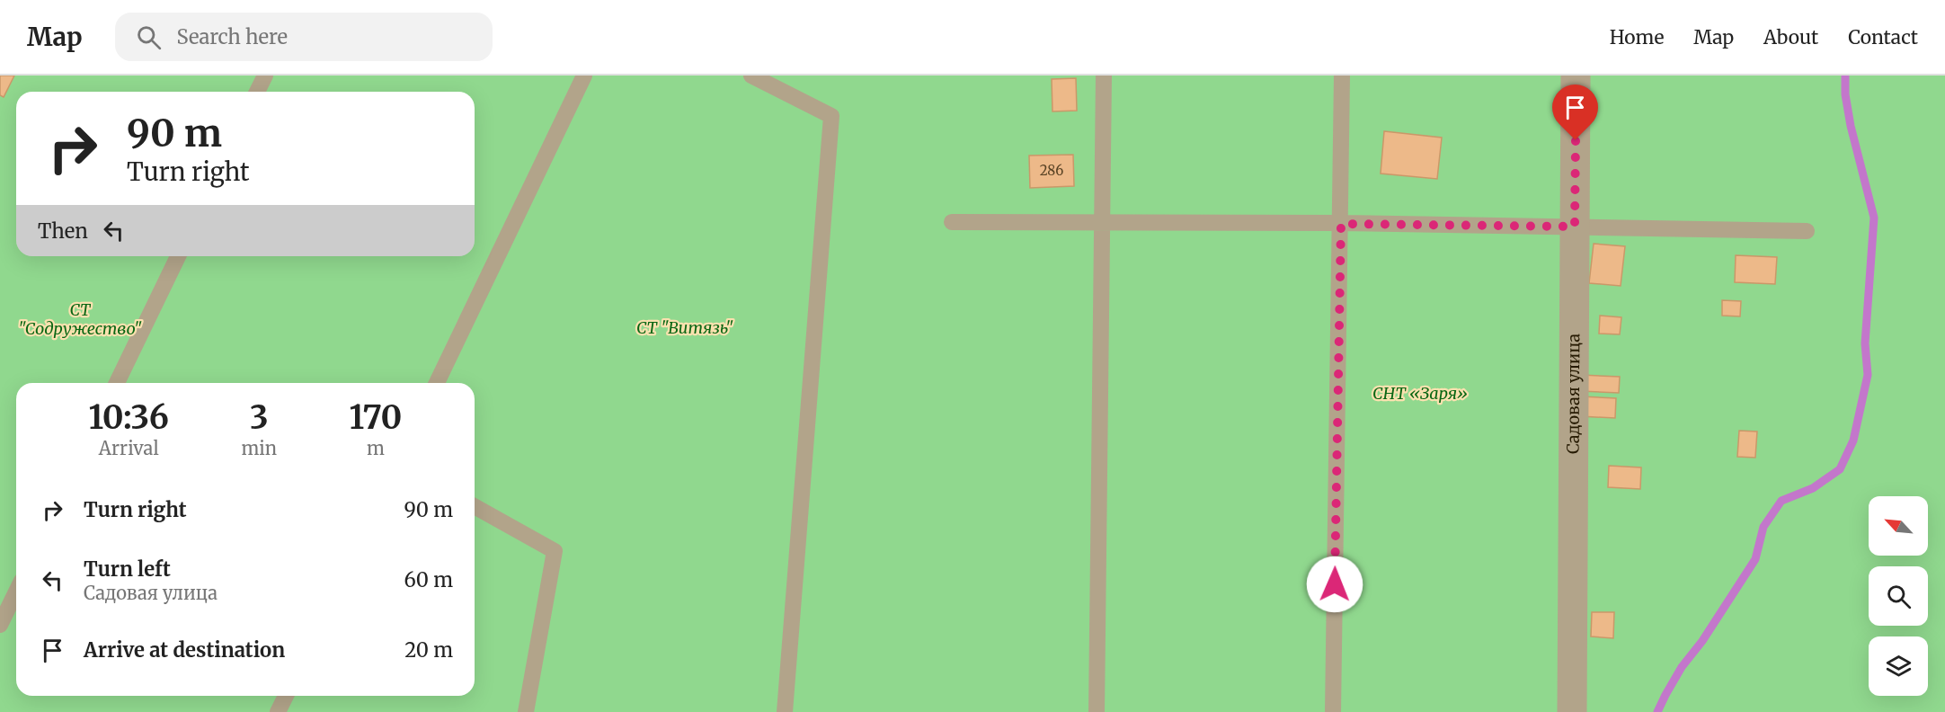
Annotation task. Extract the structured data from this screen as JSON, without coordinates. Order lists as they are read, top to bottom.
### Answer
{
  "streets": {
    "street": ["Садовая улица"]
  },
  "parks": ["СТ \"Содружество\"", "СТ \"Витязь\"", "СНТ «Заря»"],
  "house_numbers": ["286"],
  "north": "top left",
  "page": {
    "header": "Map",
    "search": "Search here",
    "nav": [
      "Home",
      "Map",
      "About",
      "Contact"
    ],
    "turn": ["90 m", "Turn right"],
    "then": "Then",
    "eta": [
      "10:36",
      "Arrival",
      "3",
      "min",
      "170",
      "m"
    ],
    "list": [
      {
        "name": "Turn right",
        "value": "90 m"
      },
      {
        "name": "Turn left",
        "note": "Садовая улица",
        "value": "60 m"
      },
      {
        "name": "Arrive at destination",
        "value": "20 m"
      }
    ]
  }
}
